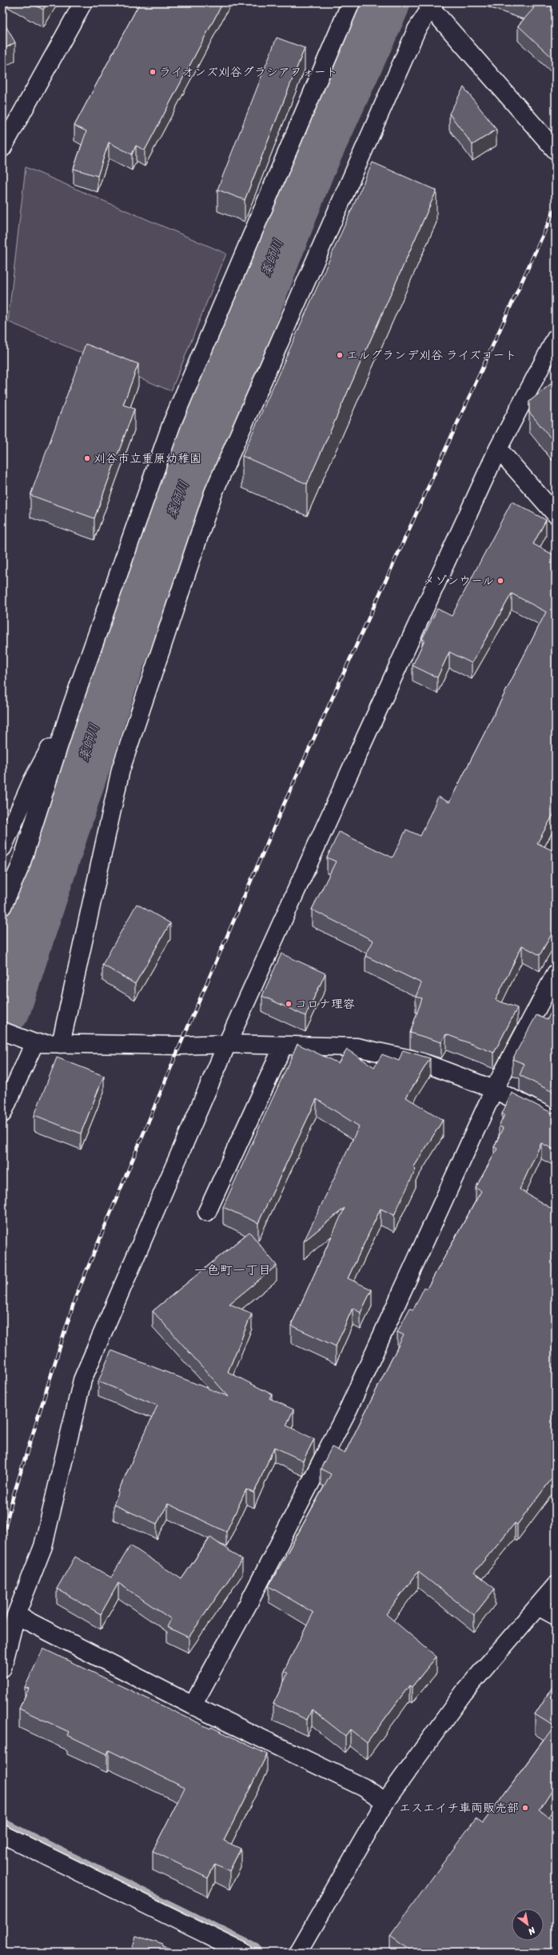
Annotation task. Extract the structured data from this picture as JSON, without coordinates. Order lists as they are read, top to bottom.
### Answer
{
  "districts": ["一色町一丁目"],
  "water": ["薬師川"],
  "places": [
    "ライオンズ刈谷グラシアフォート",
    "エルグランデ刈谷 ライズコート",
    "刈谷市立重原幼稚園",
    "メゾンウール",
    "コロナ理容",
    "エスエイチ車両販売部"
  ],
  "north": "bottom right"
}
